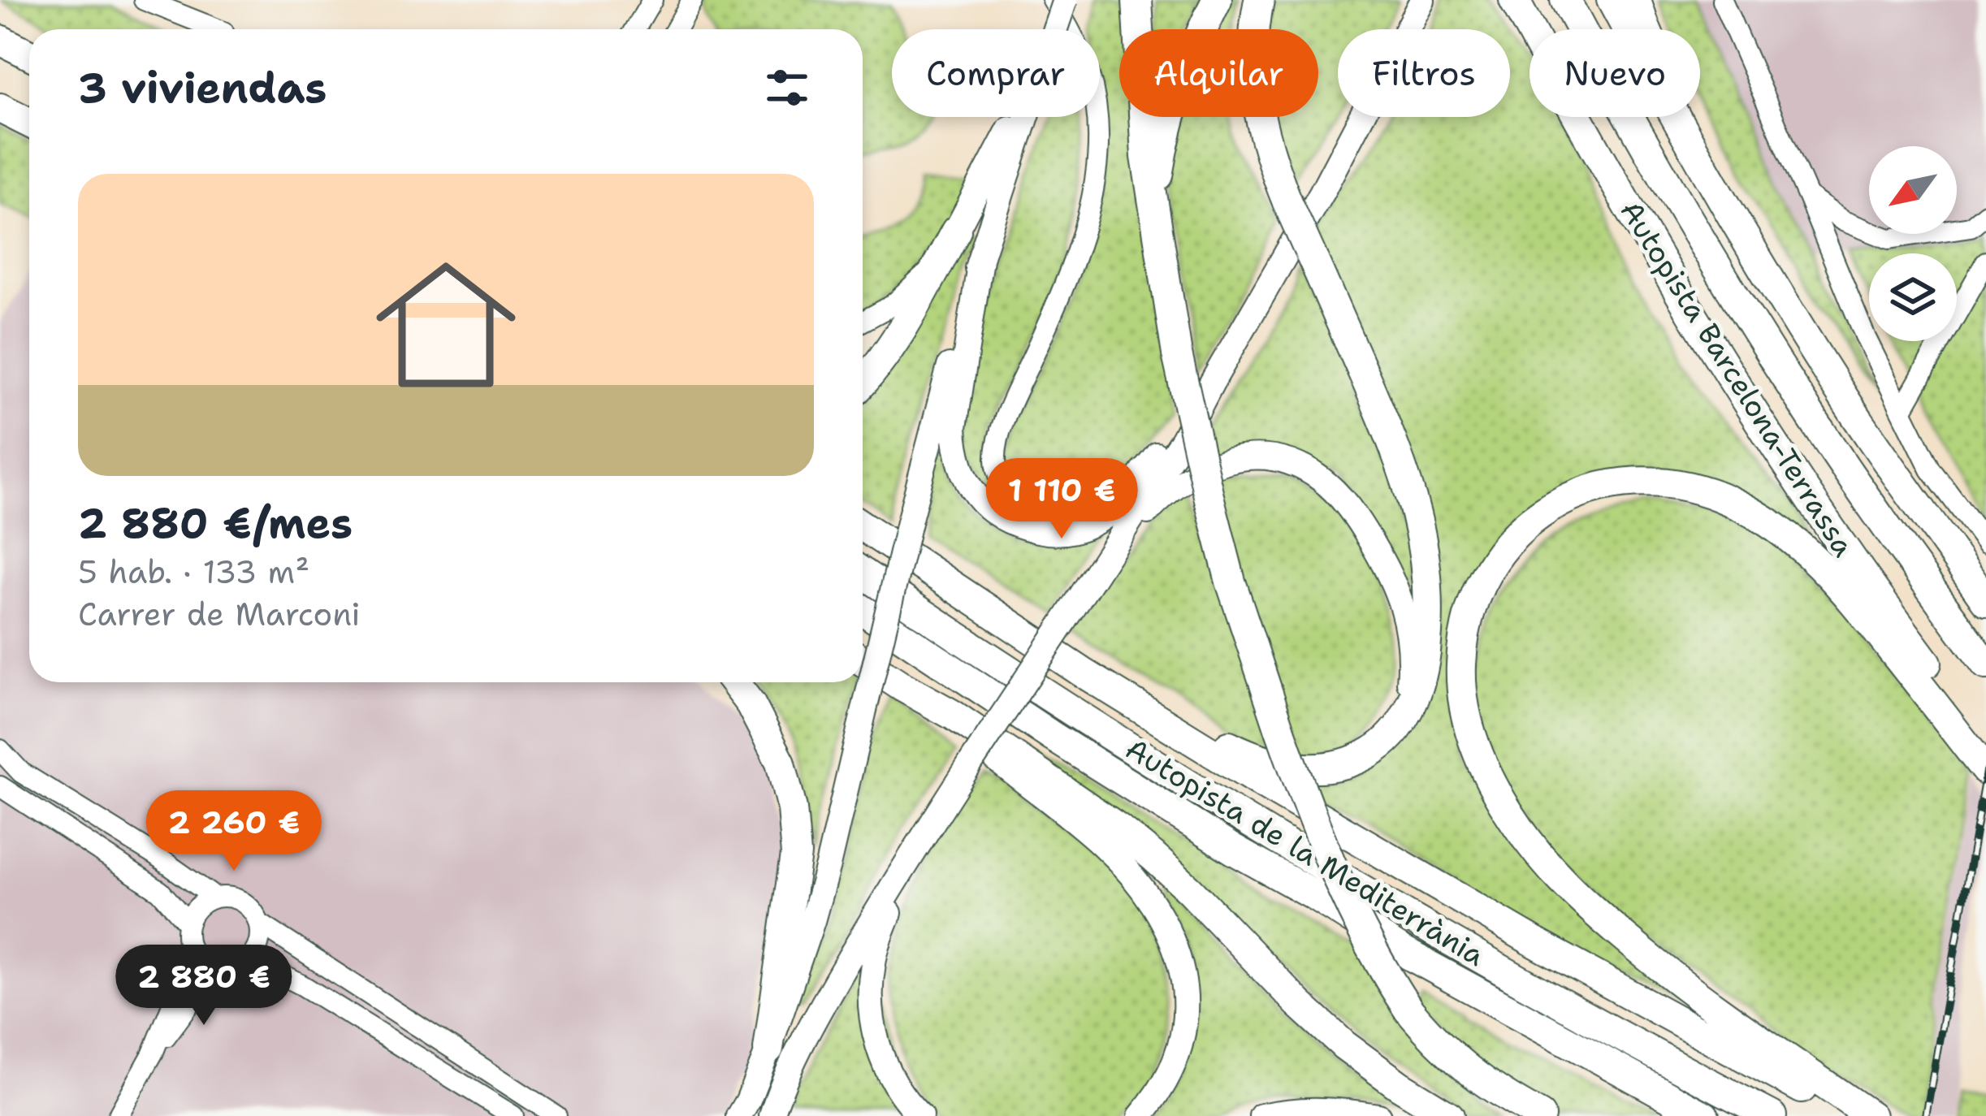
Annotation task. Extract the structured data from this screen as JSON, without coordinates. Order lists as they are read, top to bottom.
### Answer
{
  "streets": {
    "highway": ["Autopista Barcelona-Terrassa", "Autopista de la Mediterrània"]
  },
  "north": "bottom left",
  "page": {
    "chip": [
      "Comprar",
      "Alquilar",
      "Filtros",
      "Nuevo"
    ],
    "heading": "3 viviendas",
    "list": [
      {
        "name": "2 880 €/mes",
        "note": "5 hab. · 133 m² · Carrer de Marconi"
      }
    ],
    "price": ["1 110 €", "2 260 €", "2 880 €"]
  }
}
